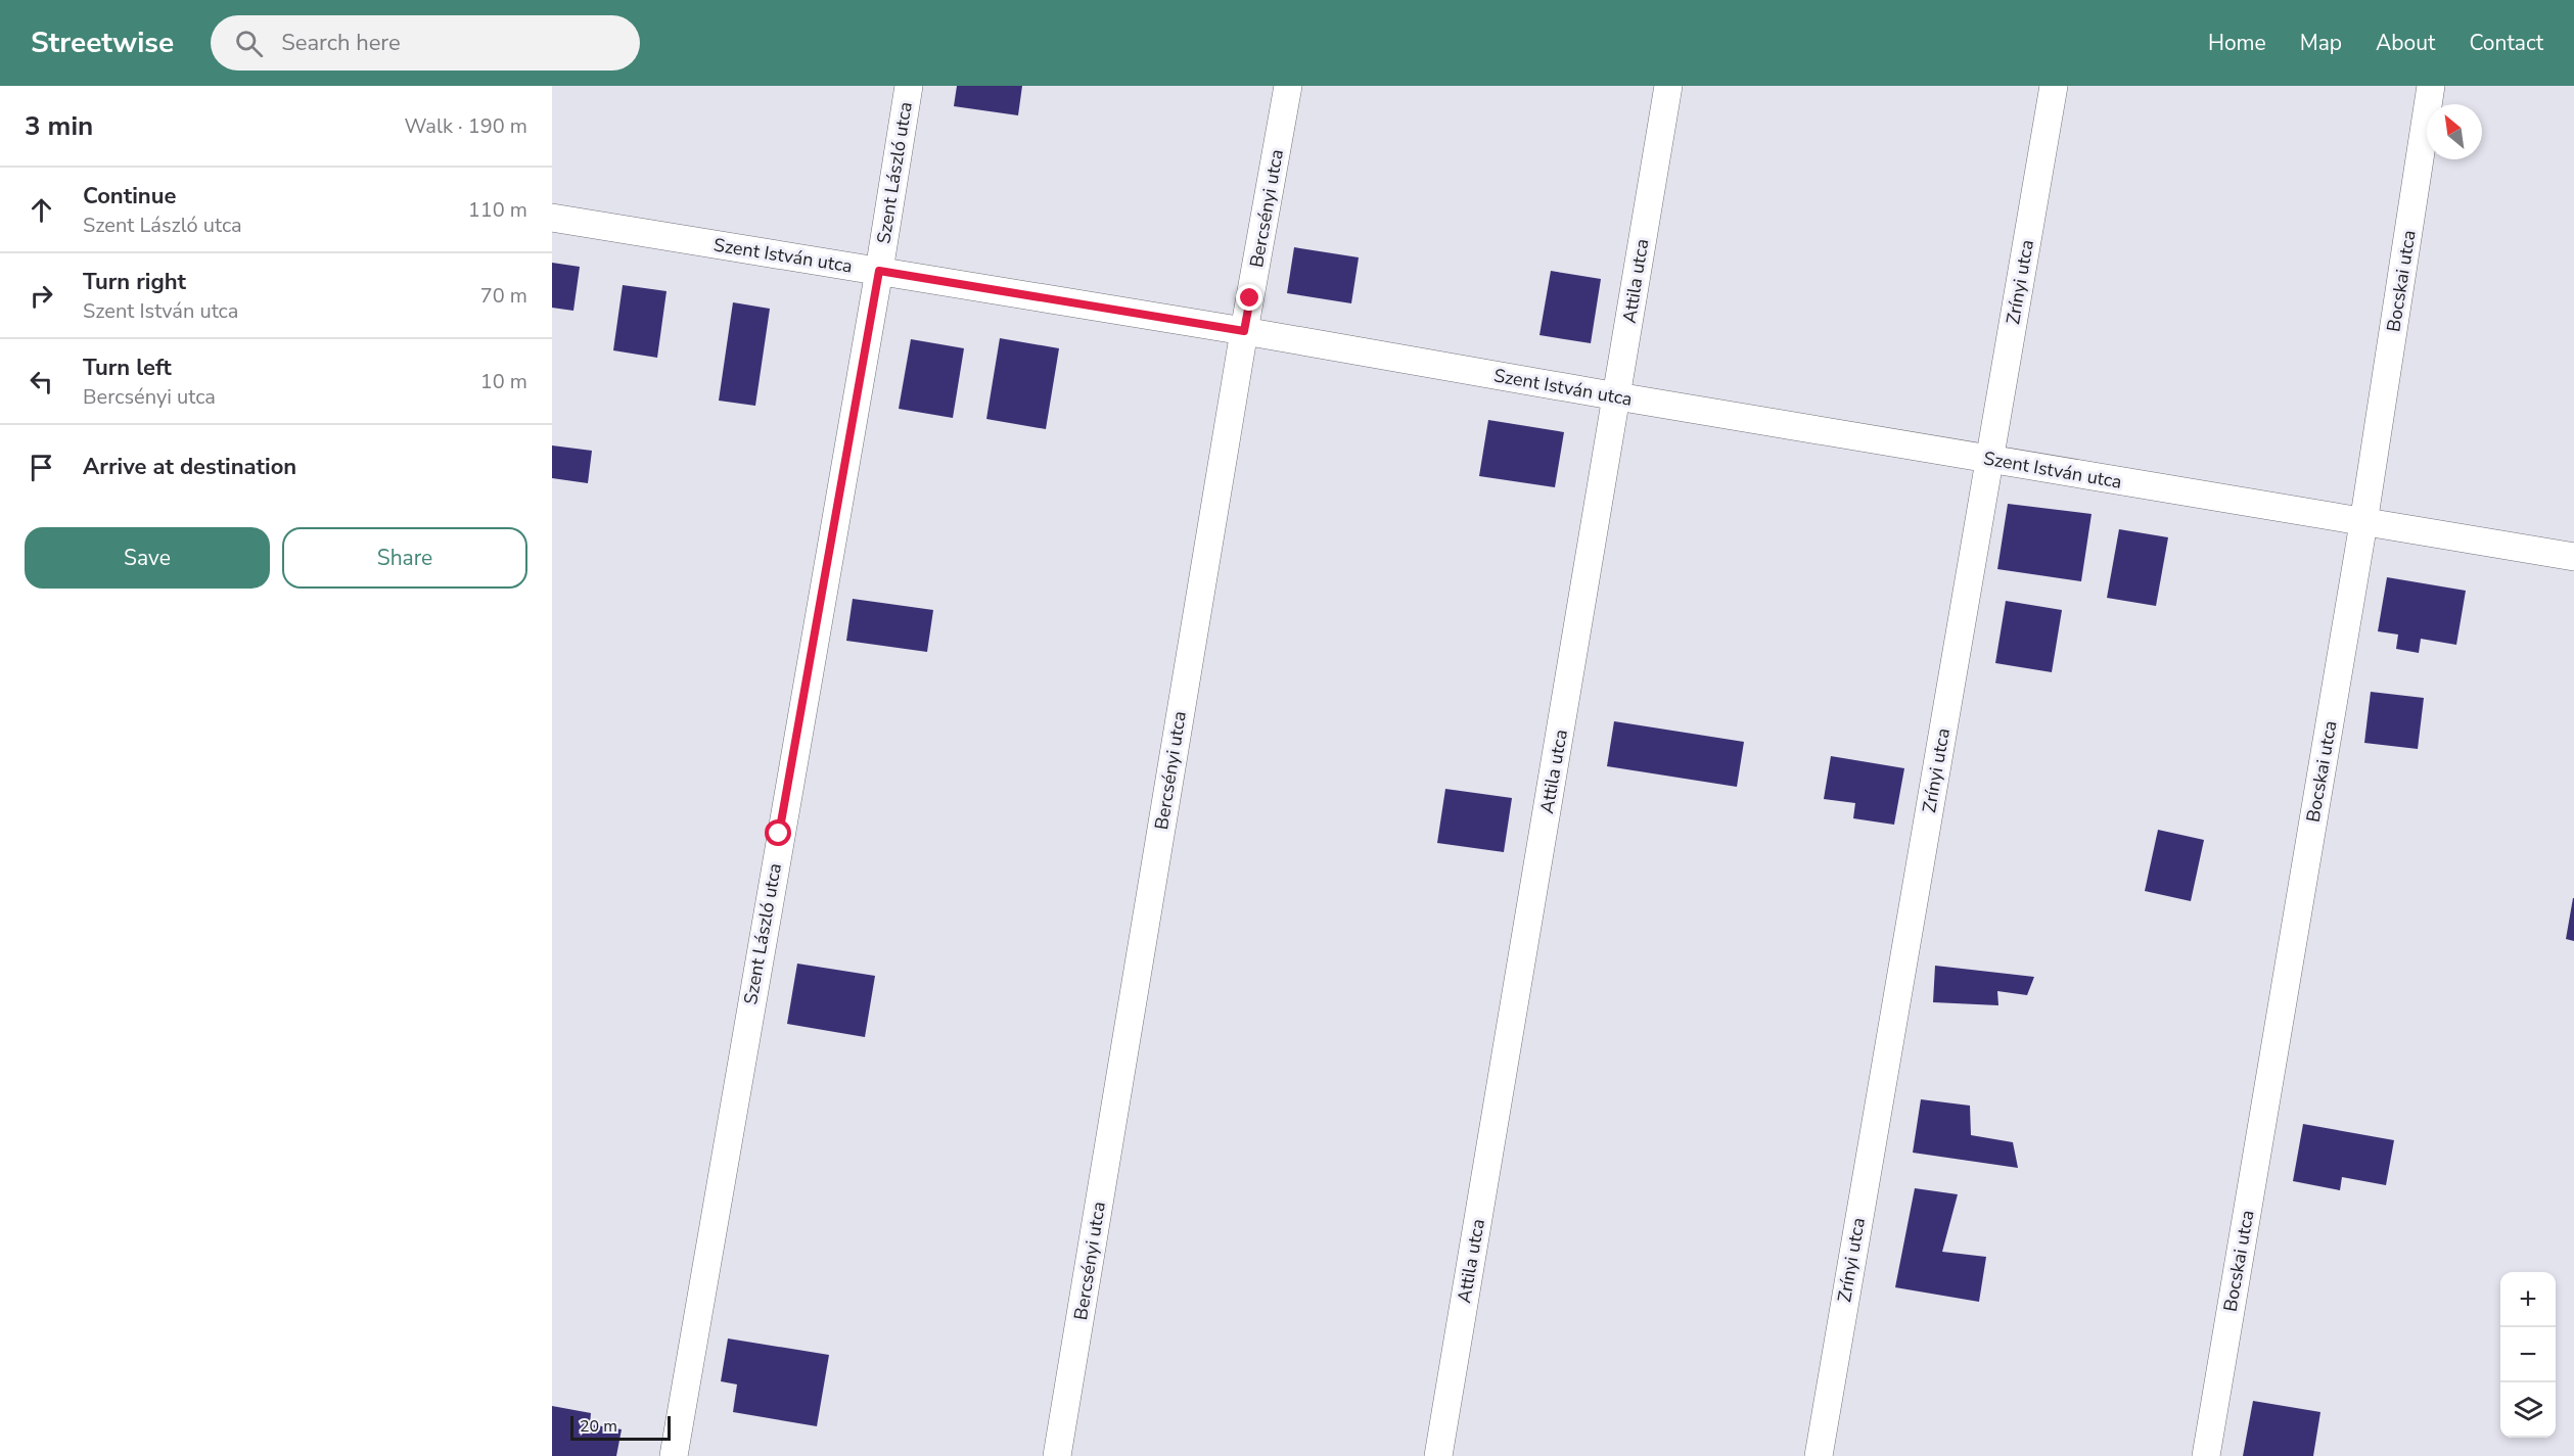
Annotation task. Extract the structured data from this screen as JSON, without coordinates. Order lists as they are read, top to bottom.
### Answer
{
  "streets": {
    "street": [
      "Szent László utca",
      "Bercsényi utca",
      "Szent István utca",
      "Attila utca",
      "Bocskai utca",
      "Zrínyi utca"
    ]
  },
  "crossings": [
    ["Szent László utca", "Szent István utca"],
    ["Bercsényi utca", "Szent István utca"],
    ["Szent István utca", "Attila utca"],
    ["Szent István utca", "Bocskai utca"],
    ["Szent István utca", "Zrínyi utca"]
  ],
  "scale_bar": "20 m",
  "north": "top left",
  "page": {
    "header": "Streetwise",
    "search": "Search here",
    "nav": [
      "Home",
      "Map",
      "About",
      "Contact"
    ],
    "heading": ["3 min", "Walk · 190 m"],
    "list": [
      ["Continue", "Szent László utca", "110 m"],
      ["Turn right", "Szent István utca", "70 m"],
      ["Turn left", "Bercsényi utca", "10 m"],
      "Arrive at destination"
    ],
    "buttons": ["Save", "Share"],
    "map_buttons": ["+", "−"],
    "scale": "20 m"
  }
}
